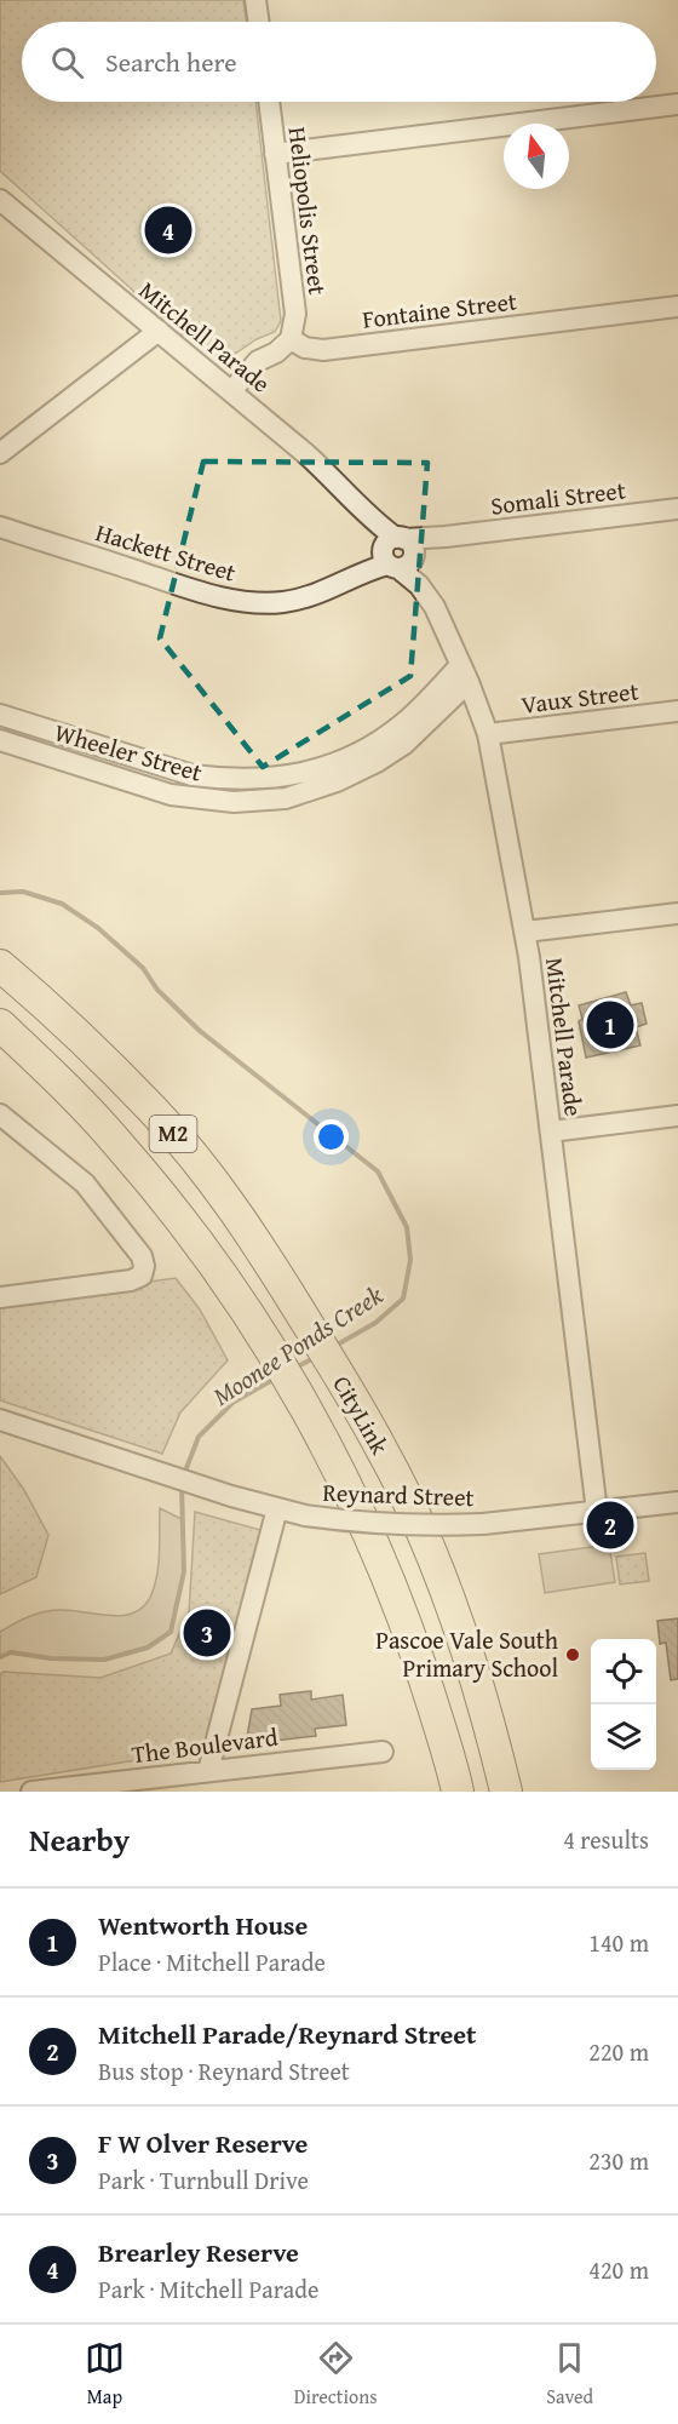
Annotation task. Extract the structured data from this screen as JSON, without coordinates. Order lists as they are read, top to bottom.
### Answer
{
  "streets": {
    "highway": ["M2", "CityLink"],
    "street": [
      "Heliopolis Street",
      "Fontaine Street",
      "Mitchell Parade",
      "Somali Street",
      "Hackett Street",
      "Vaux Street",
      "Wheeler Street",
      "Reynard Street",
      "The Boulevard"
    ]
  },
  "crossings": [
    ["Heliopolis Street", "Fontaine Street"],
    ["Mitchell Parade", "Somali Street"],
    ["Mitchell Parade", "Hackett Street"],
    ["Mitchell Parade", "Vaux Street"],
    ["Mitchell Parade", "Wheeler Street"],
    ["Mitchell Parade", "Reynard Street"],
    ["Somali Street", "Hackett Street"]
  ],
  "water": ["Moonee Ponds Creek"],
  "places": ["Pascoe Vale South Primary School"],
  "north": "top",
  "page": {
    "search": "Search here",
    "pins": [
      "4",
      "1",
      "2",
      "3"
    ],
    "heading": ["Nearby", "4 results"],
    "list": [
      {
        "mark": "1",
        "name": "Wentworth House",
        "note": "Place · Mitchell Parade",
        "value": "140 m"
      },
      {
        "mark": "2",
        "name": "Mitchell Parade/Reynard Street",
        "note": "Bus stop · Reynard Street",
        "value": "220 m"
      },
      {
        "mark": "3",
        "name": "F W Olver Reserve",
        "note": "Park · Turnbull Drive",
        "value": "230 m"
      },
      {
        "mark": "4",
        "name": "Brearley Reserve",
        "note": "Park · Mitchell Parade",
        "value": "420 m"
      }
    ],
    "nav": ["Map", "Directions", "Saved"]
  }
}
